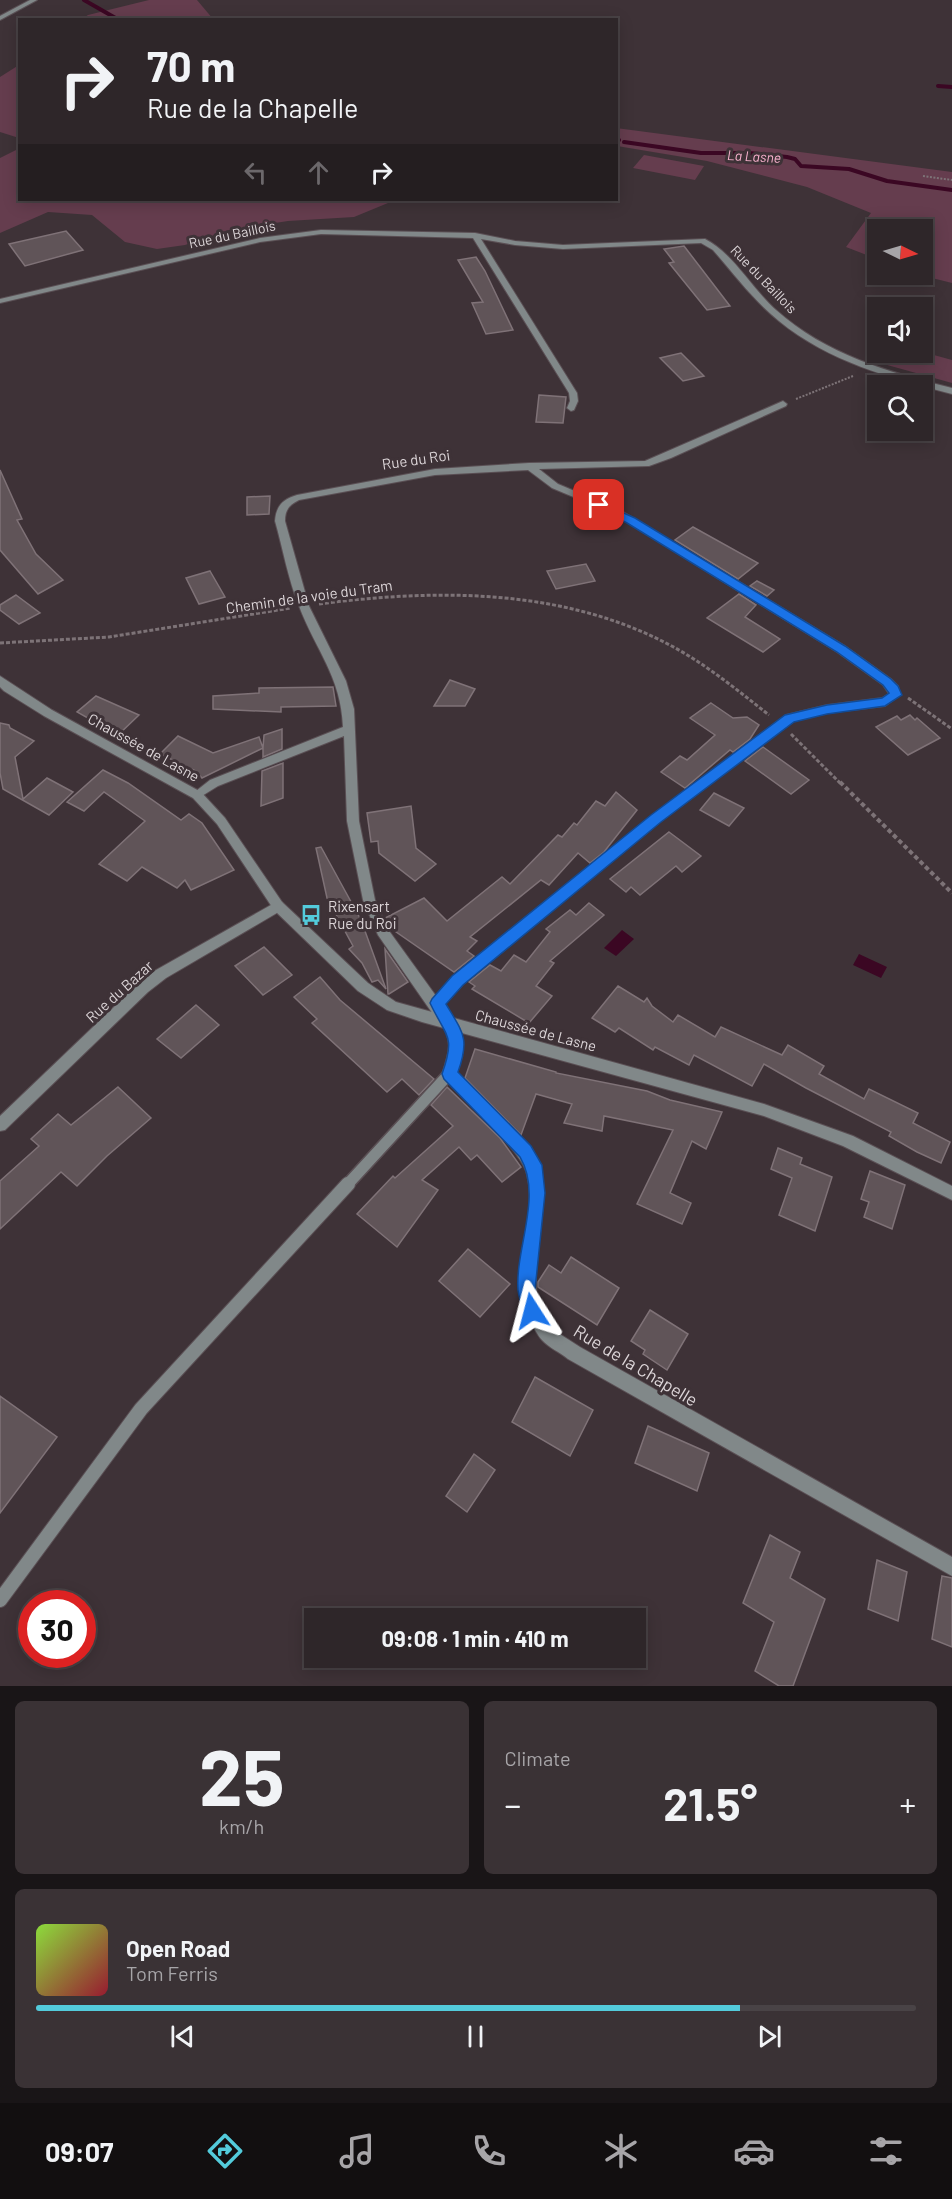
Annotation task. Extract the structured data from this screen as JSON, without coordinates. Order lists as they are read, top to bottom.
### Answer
{
  "streets": {
    "street": [
      "Rue du Baillois",
      "Rue du Roi",
      "Chaussée de Lasne",
      "Rue du Bazar",
      "Rue de la Chapelle"
    ],
    "path": ["Chemin de la voie du Tram"]
  },
  "crossings": [
    ["Rue du Roi", "Chemin de la voie du Tram"],
    ["Rue du Roi", "Chaussée de Lasne"],
    ["Chaussée de Lasne", "Rue du Bazar"]
  ],
  "water": ["La Lasne"],
  "places": {
    "bus stop": ["Rixensart Rue du Roi"]
  },
  "north": "right",
  "page": {
    "turn": ["70 m", "Rue de la Chapelle"],
    "limit": "30",
    "trip": "09:08 · 1 min · 410 m",
    "tile": [
      ["25", "km/h"],
      "Climate"
    ],
    "heat": ["−", "21.5°", "+"],
    "song": ["Open Road", "Tom Ferris"],
    "tabs": "09:07"
  }
}
